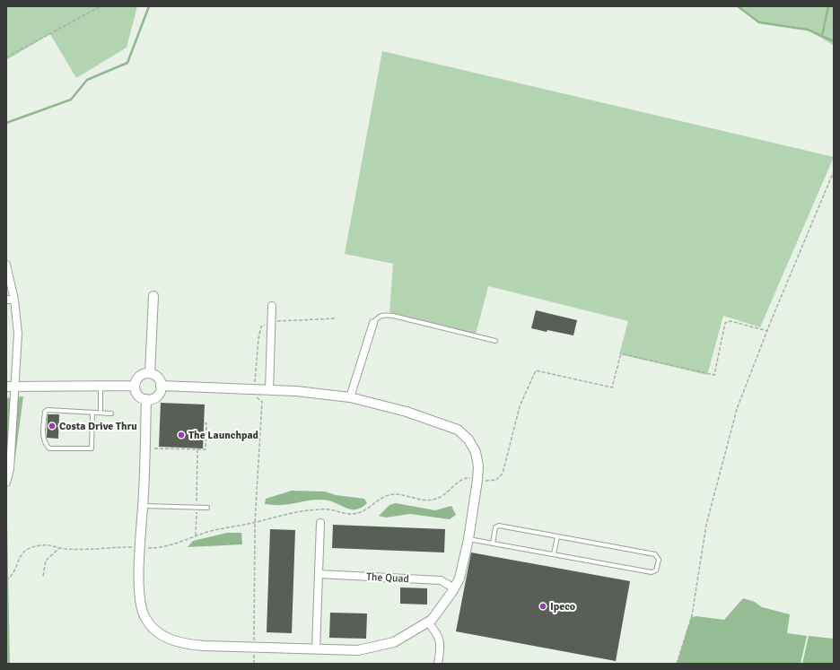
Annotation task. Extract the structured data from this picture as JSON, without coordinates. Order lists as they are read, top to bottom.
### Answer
{
  "streets": {
    "street": ["The Quad"]
  },
  "places": ["Costa Drive Thru", "The Launchpad", "Ipeco"]
}
